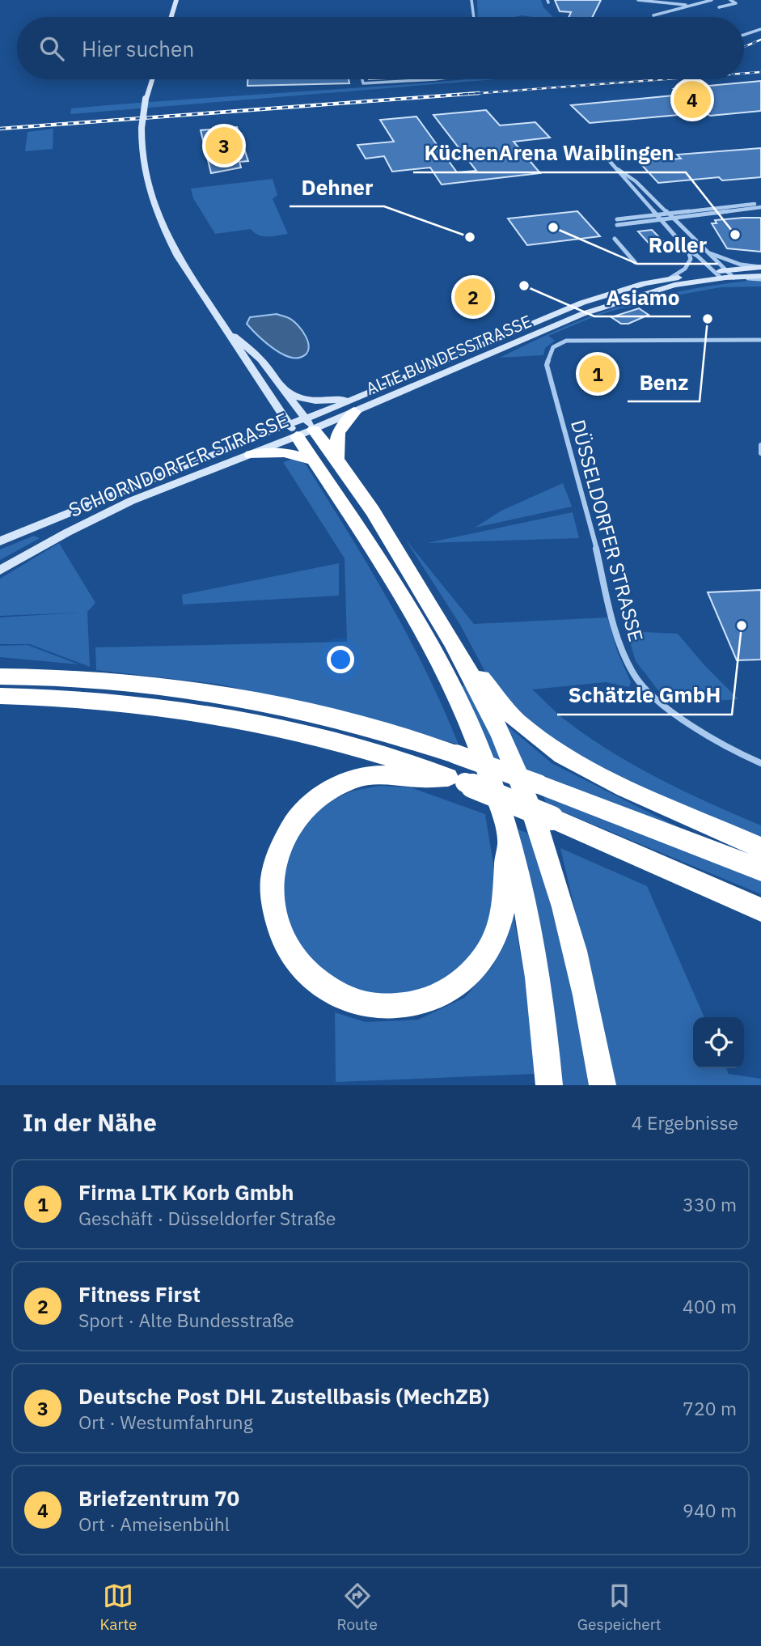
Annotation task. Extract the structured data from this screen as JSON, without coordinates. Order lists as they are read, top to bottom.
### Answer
{
  "streets": {
    "main road": ["ALTE BUNDESSTRASSE", "SCHORNDORFER STRASSE"],
    "street": ["DÜSSELDORFER STRASSE"]
  },
  "crossings": [
    ["ALTE BUNDESSTRASSE", "SCHORNDORFER STRASSE"]
  ],
  "places": [
    "Roller",
    "KüchenArena Waiblingen",
    "Dehner",
    "Asiamo",
    "Benz",
    "Schätzle GmbH"
  ],
  "page": {
    "search": "Hier suchen",
    "pins": [
      "4",
      "3",
      "2",
      "1"
    ],
    "heading": ["In der Nähe", "4 Ergebnisse"],
    "list": [
      {
        "mark": "1",
        "name": "Firma LTK Korb Gmbh",
        "note": "Geschäft · Düsseldorfer Straße",
        "value": "330 m"
      },
      {
        "mark": "2",
        "name": "Fitness First",
        "note": "Sport · Alte Bundesstraße",
        "value": "400 m"
      },
      {
        "mark": "3",
        "name": "Deutsche Post DHL Zustellbasis (MechZB)",
        "note": "Ort · Westumfahrung",
        "value": "720 m"
      },
      {
        "mark": "4",
        "name": "Briefzentrum 70",
        "note": "Ort · Ameisenbühl",
        "value": "940 m"
      }
    ],
    "nav": ["Karte", "Route", "Gespeichert"]
  }
}
